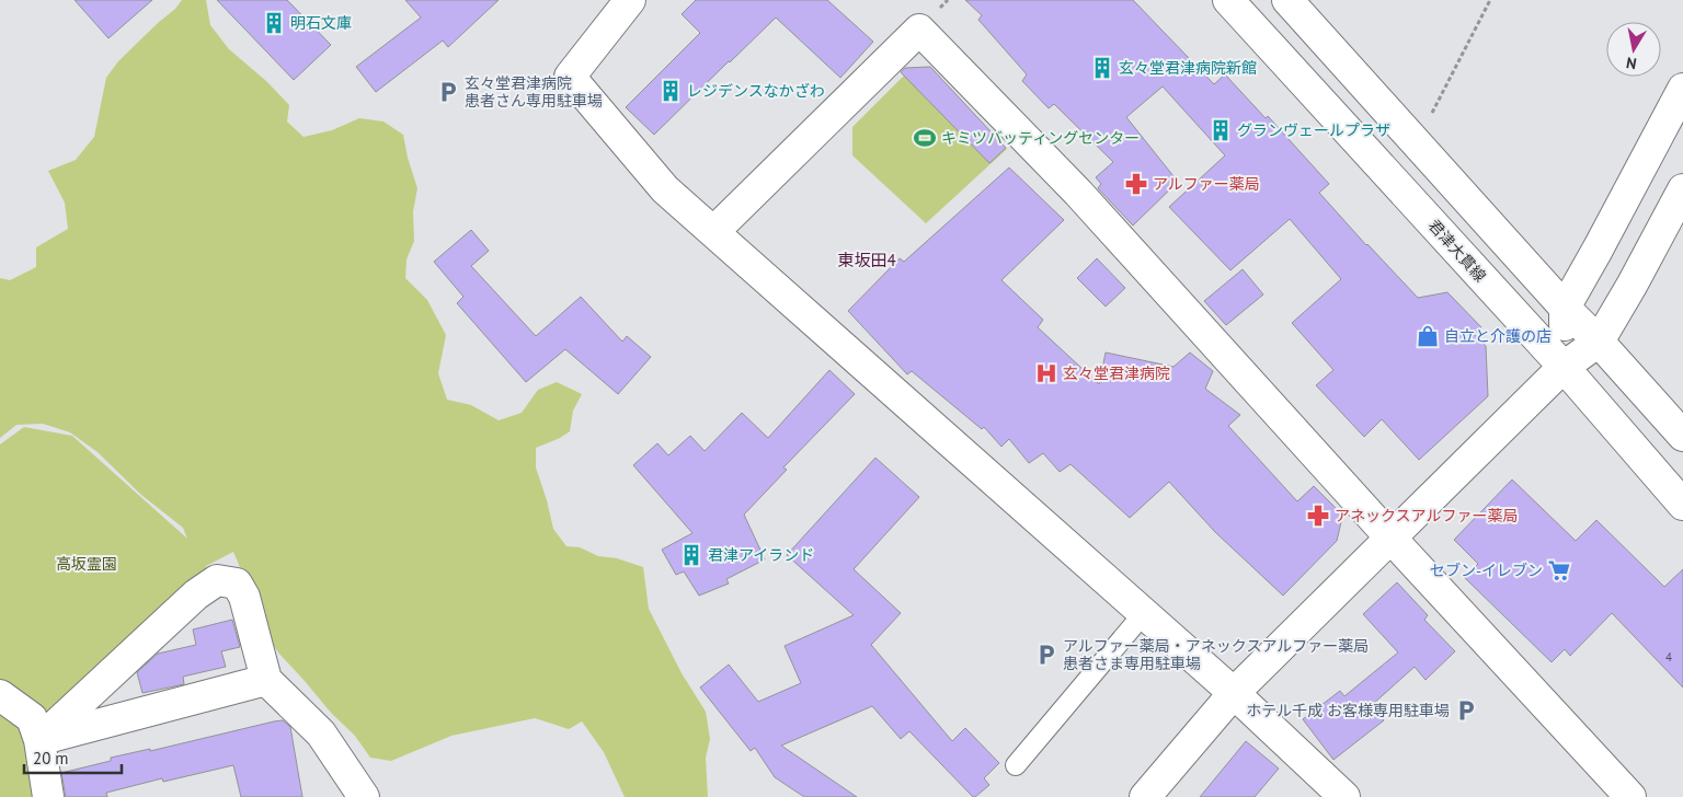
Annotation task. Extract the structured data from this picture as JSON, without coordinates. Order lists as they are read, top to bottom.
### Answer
{
  "streets": {
    "street": ["君津大貫線"]
  },
  "districts": ["東坂田4"],
  "parks": ["高坂霊園"],
  "places": {
    "building": [
      "明石文庫",
      "玄々堂君津病院新館",
      "レジデンスなかざわ",
      "グランヴェールプラザ",
      "君津アイランド"
    ],
    "parking": ["玄々堂君津病院 患者さん専用駐車場", "アルファー薬局・アネックスアルファー薬局 患者さま専用駐車場", "ホテル千成 お客様専用駐車場"],
    "sports": ["キミツバッティングセンター"],
    "pharmacy": ["アルファー薬局", "アネックスアルファー薬局"],
    "shop": ["自立と介護の店"],
    "hospital": ["玄々堂君津病院"],
    "supermarket": ["セブン-イレブン"]
  },
  "house_numbers": ["4"],
  "scale_bar": "20 m",
  "north": "bottom"
}
